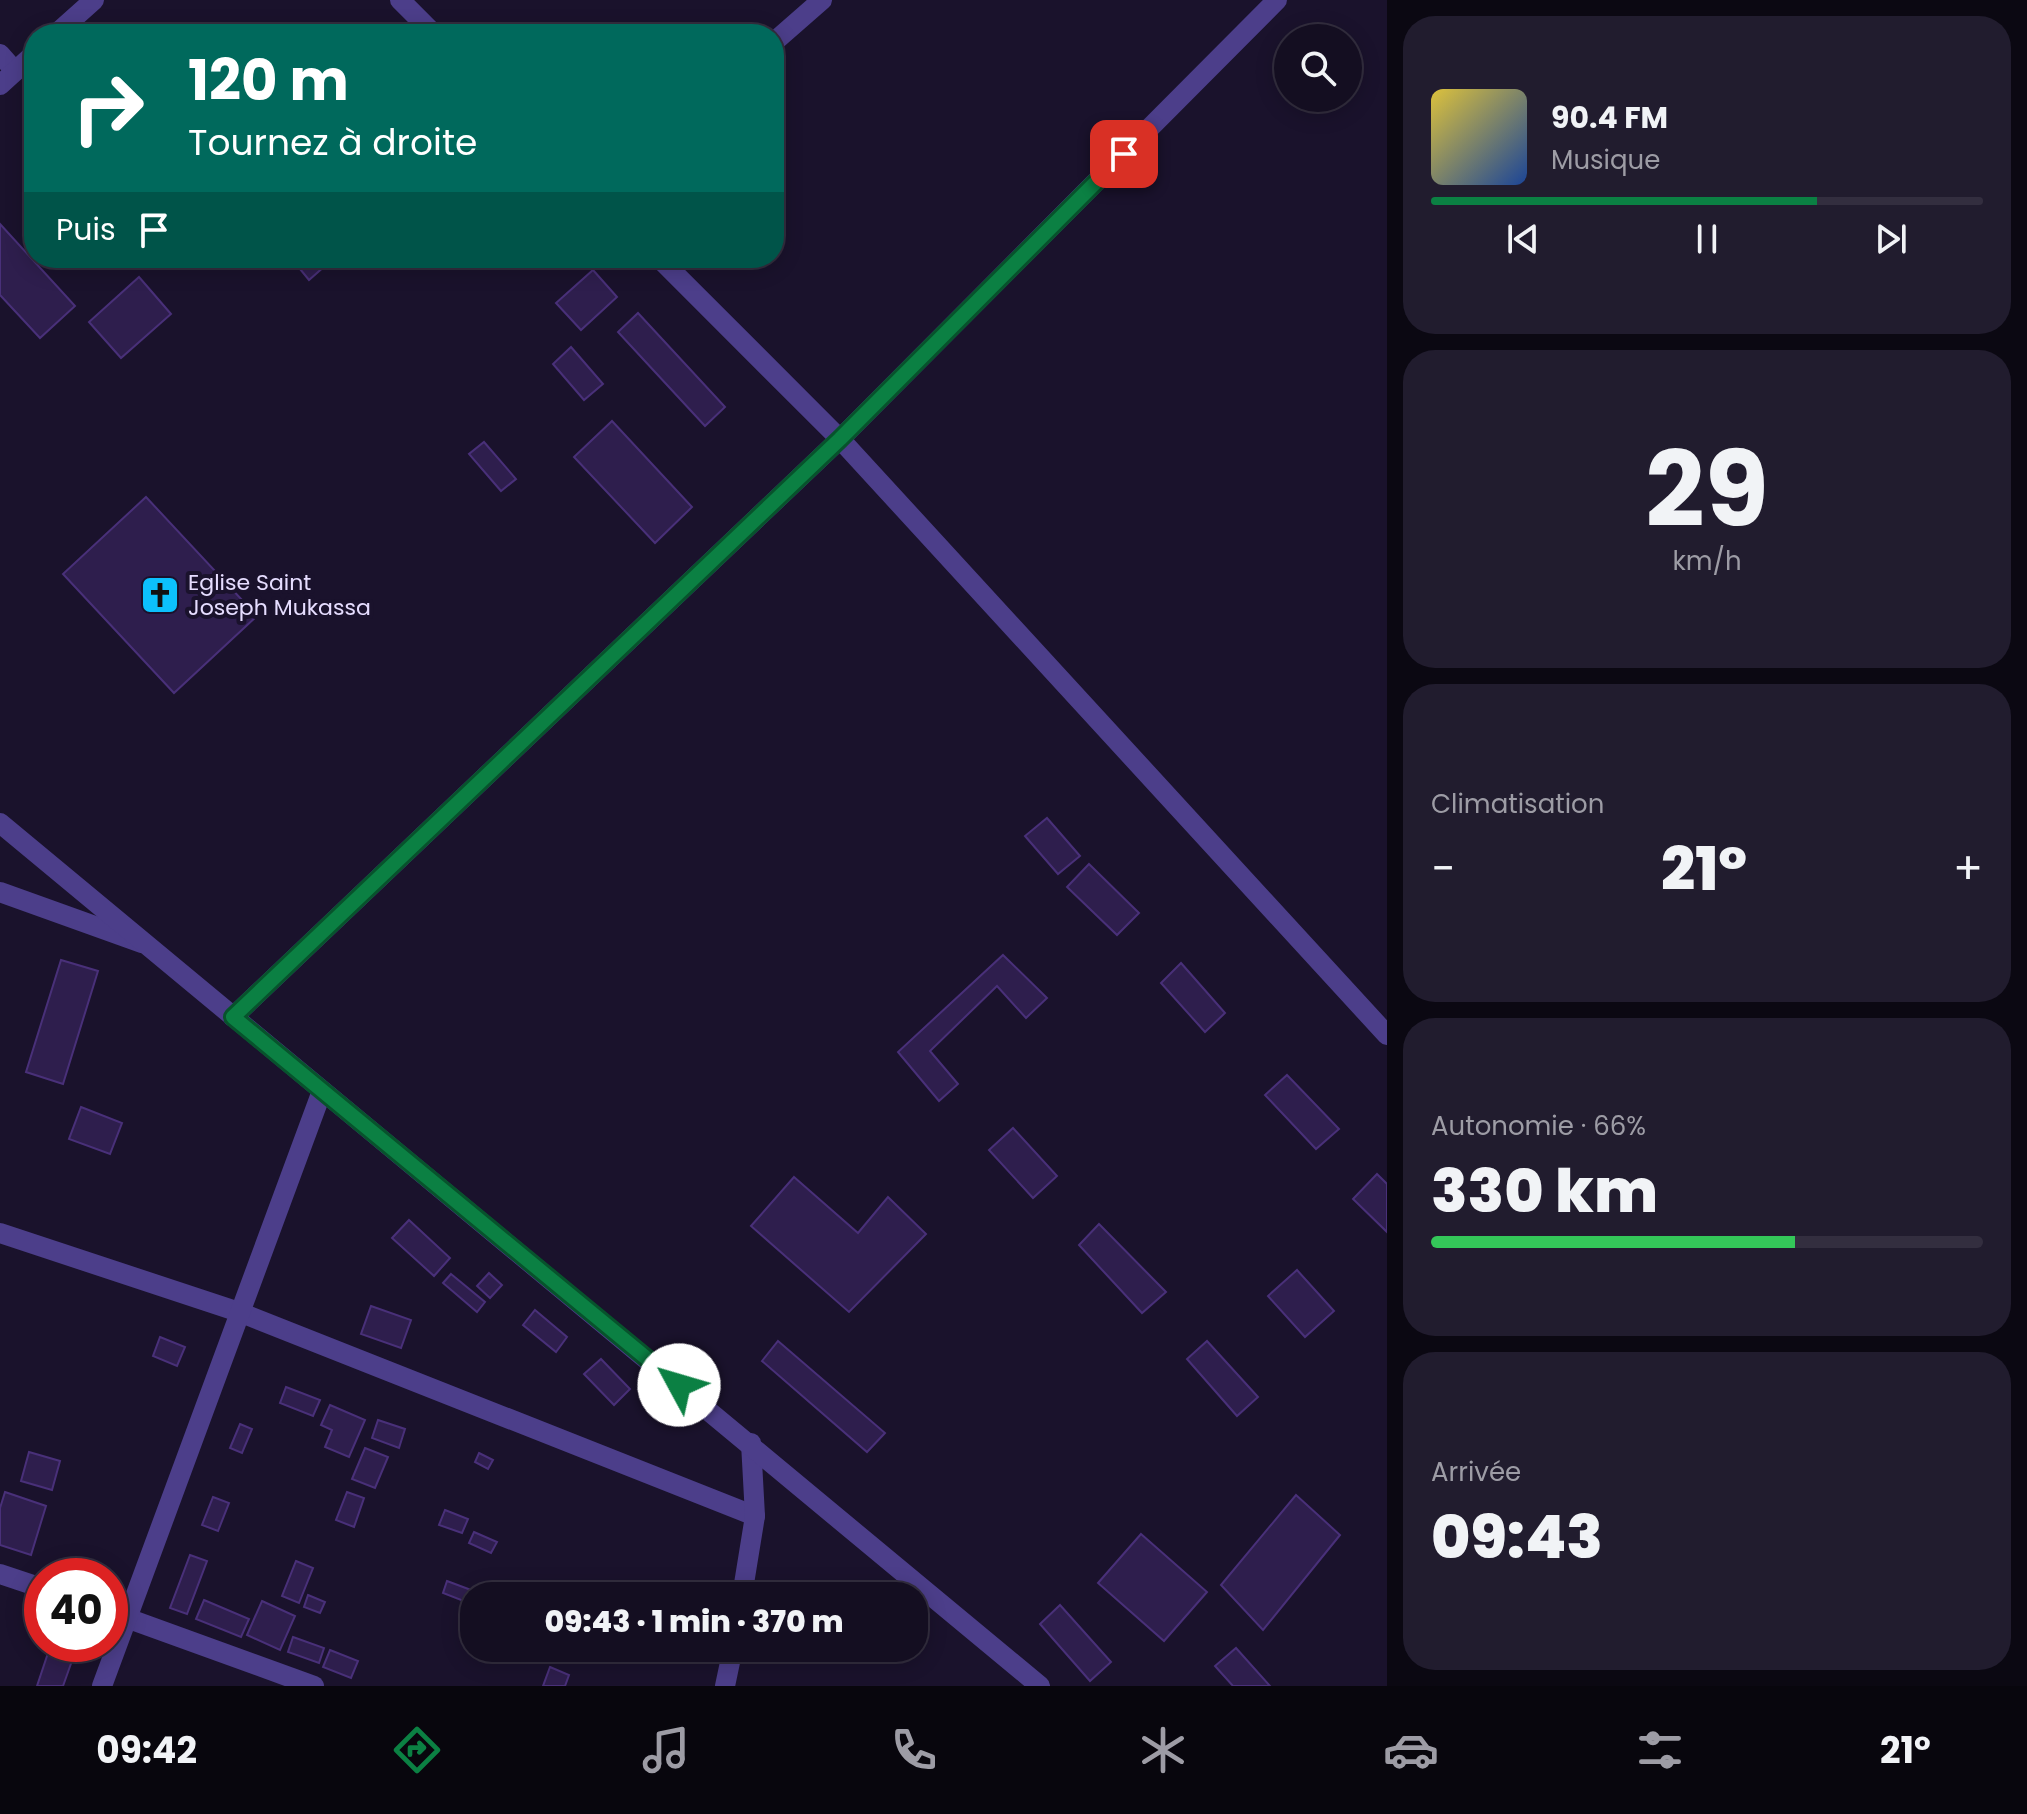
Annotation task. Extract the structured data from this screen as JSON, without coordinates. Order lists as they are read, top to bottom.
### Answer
{
  "places": {
    "church": ["Eglise Saint Joseph Mukassa"]
  },
  "page": {
    "turn": ["120 m", "Tournez à droite"],
    "song": ["90.4 FM", "Musique"],
    "then": "Puis",
    "tile": [
      ["29", "km/h"],
      "Climatisation",
      ["Autonomie · 66%", "330 km"],
      ["Arrivée", "09:43"]
    ],
    "heat": ["−", "21°", "+"],
    "limit": "40",
    "trip": "09:43 · 1 min · 370 m",
    "tabs": ["09:42", "21°"]
  }
}
